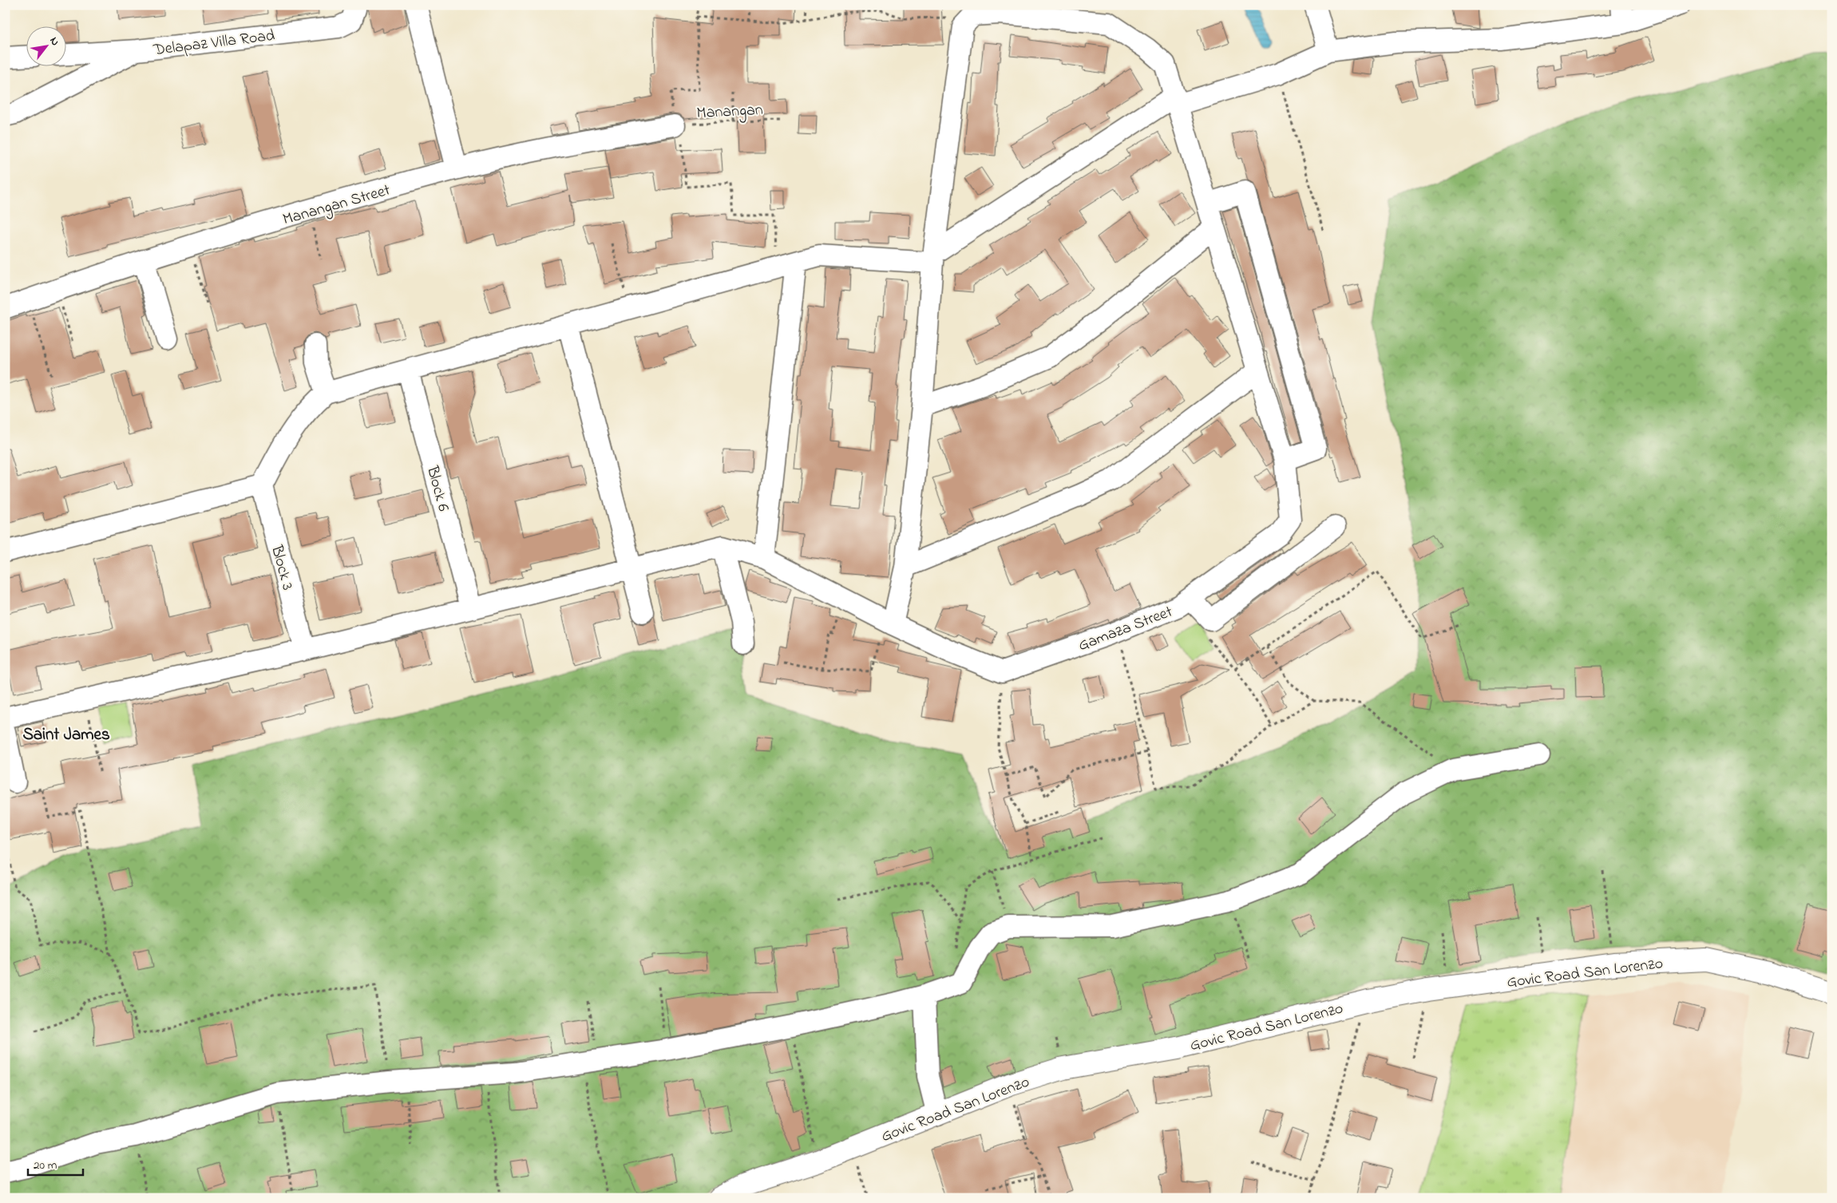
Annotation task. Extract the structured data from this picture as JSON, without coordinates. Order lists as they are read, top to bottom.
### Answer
{
  "streets": {
    "main road": ["Govic Road San Lorenzo"],
    "street": [
      "Delapaz Villa Road",
      "Manangan Street",
      "Block 6",
      "Block 3",
      "Gamaza Street"
    ],
    "path": ["Manangan"]
  },
  "crossings": [
    ["Manangan", "Manangan Street"]
  ],
  "districts": ["Saint James"],
  "scale_bar": "20 m",
  "north": "top right"
}
